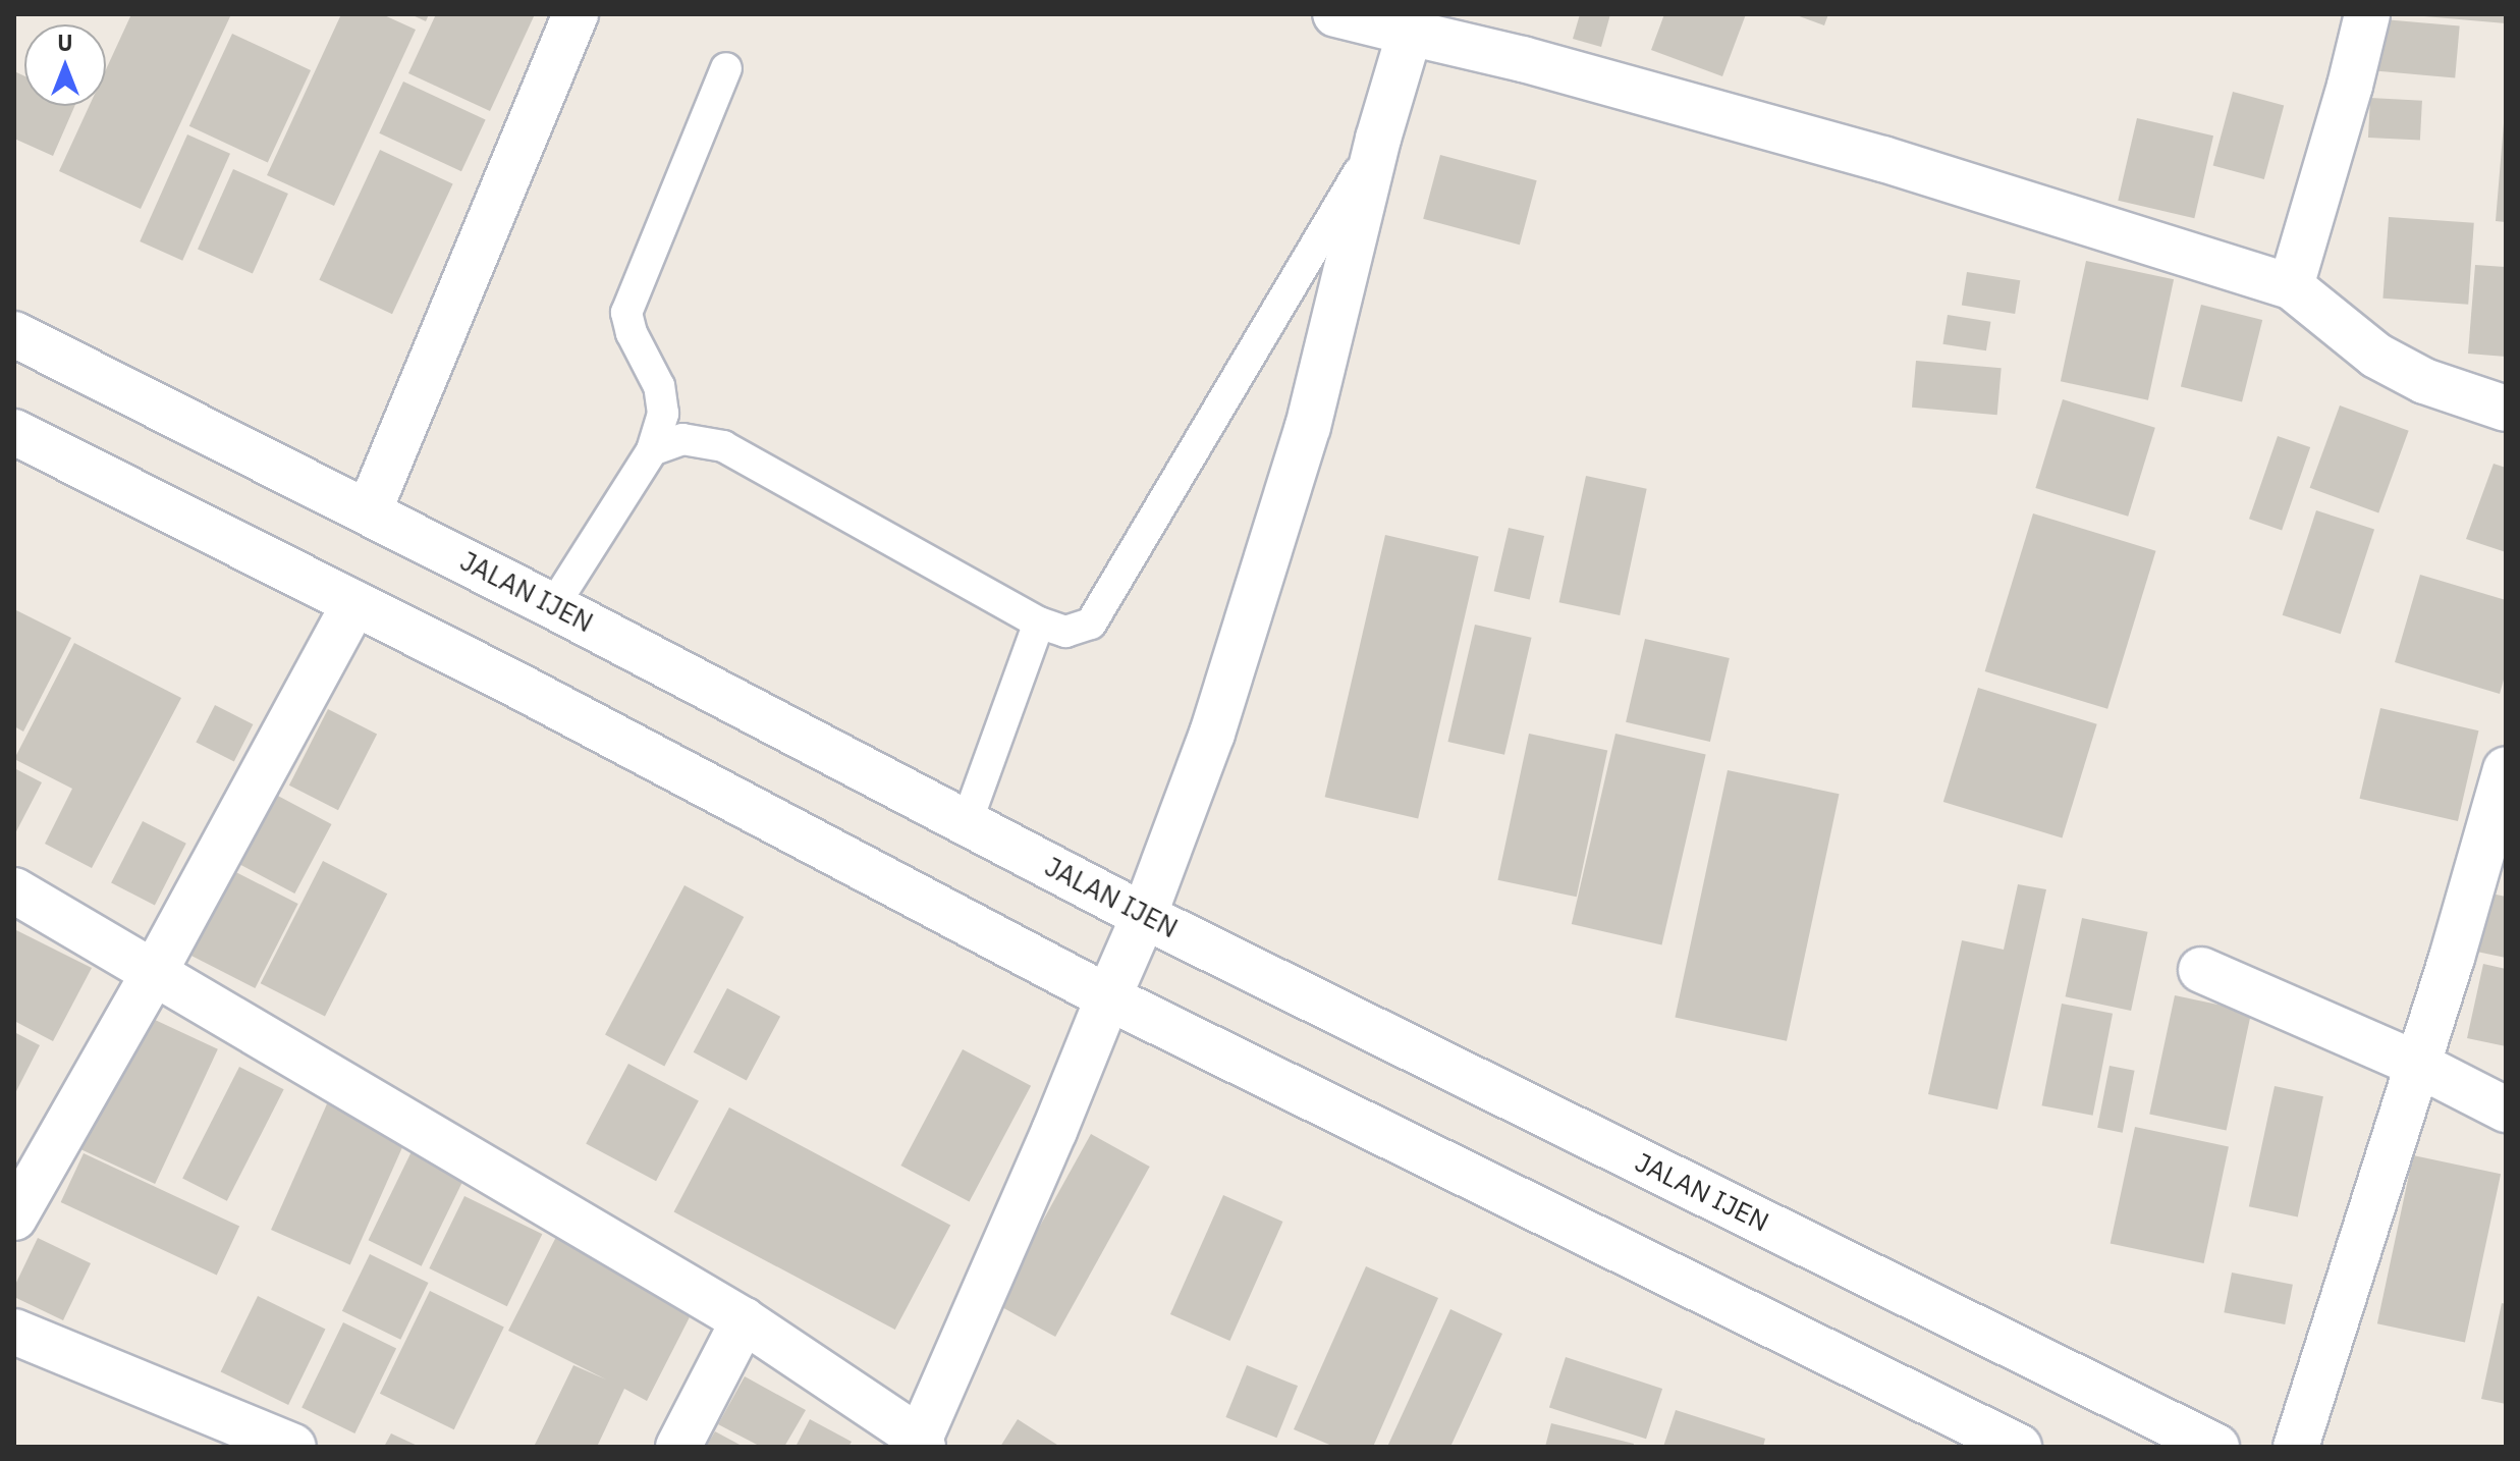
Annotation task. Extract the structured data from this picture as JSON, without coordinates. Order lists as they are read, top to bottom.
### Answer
{
  "streets": {
    "street": ["JALAN IJEN"]
  },
  "north": "top"
}
